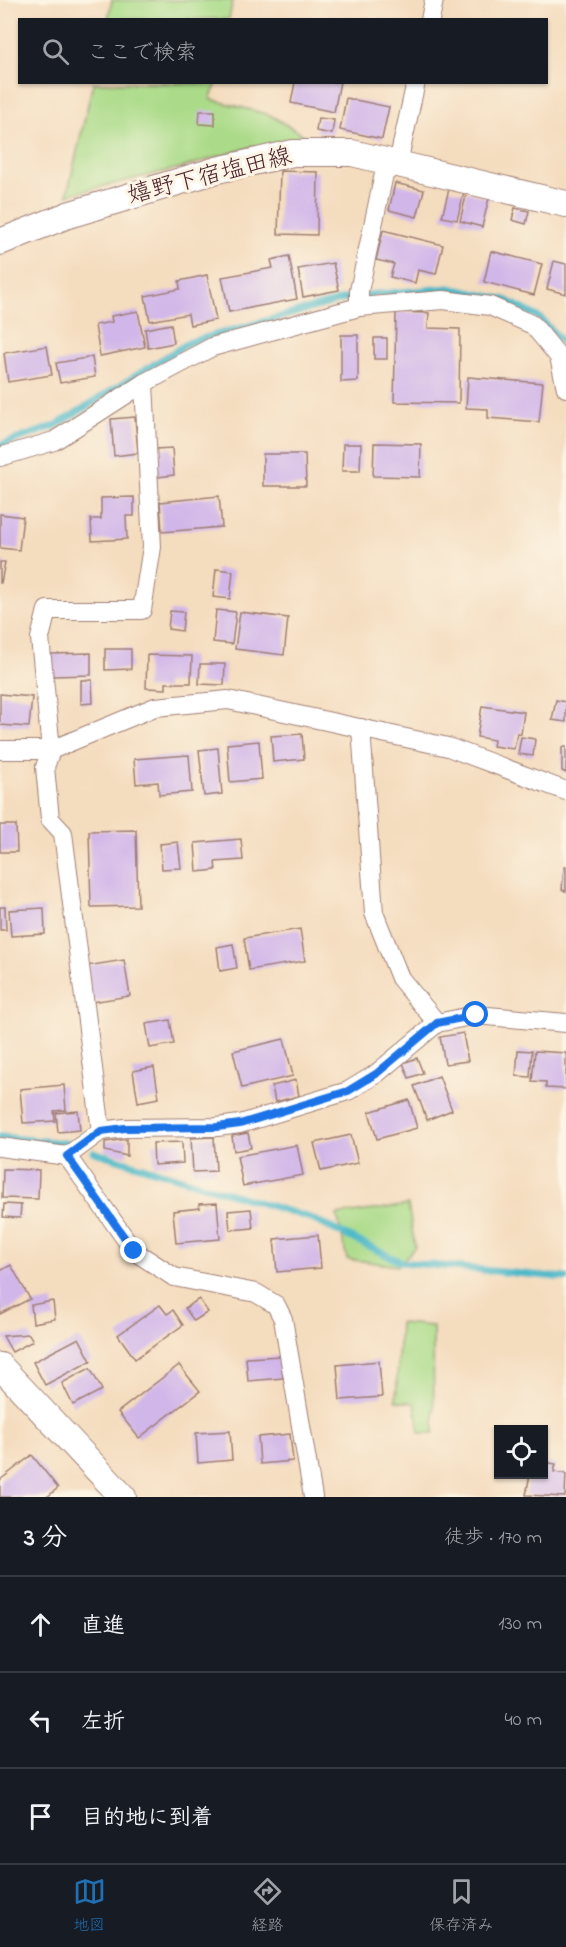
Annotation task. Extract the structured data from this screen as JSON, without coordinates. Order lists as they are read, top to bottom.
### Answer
{
  "streets": {
    "main road": ["嬉野下宿塩田線"]
  },
  "page": {
    "search": "ここで検索",
    "heading": ["3 分", "徒歩 · 170 m"],
    "list": [
      ["直進", "130 m"],
      ["左折", "40 m"],
      "目的地に到着"
    ],
    "nav": ["地図", "経路", "保存済み"]
  }
}
